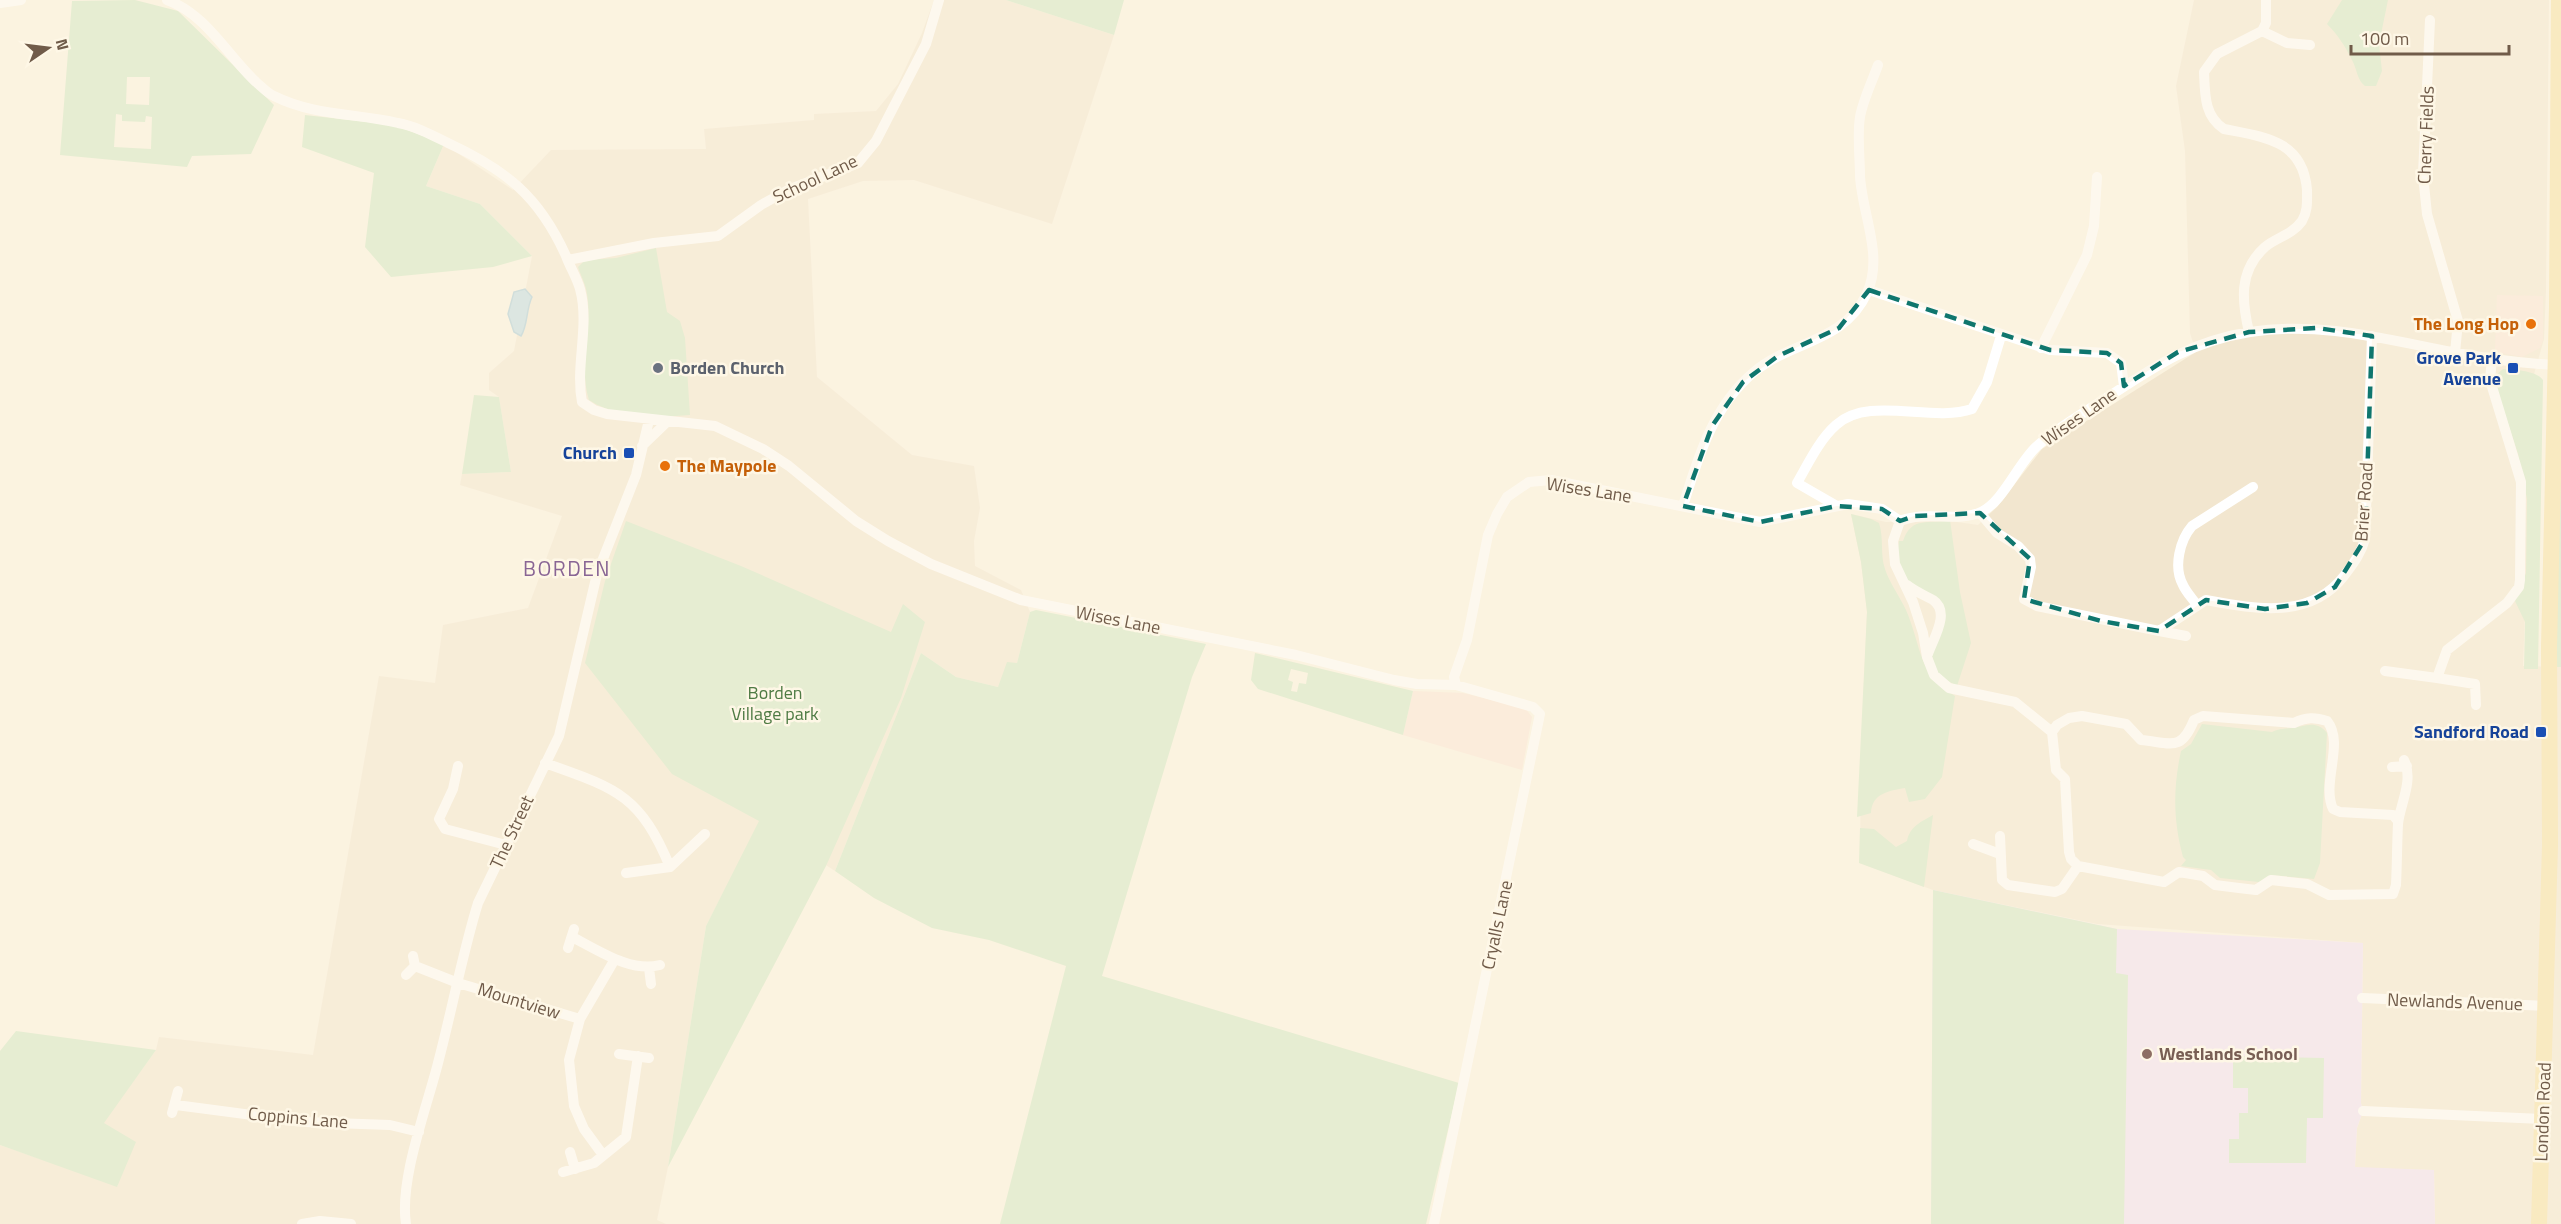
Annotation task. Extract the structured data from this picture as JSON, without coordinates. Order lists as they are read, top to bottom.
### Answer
{
  "streets": {
    "main road": ["London Road"],
    "street": [
      "Cherry Fields",
      "School Lane",
      "Wises Lane",
      "Brier Road",
      "The Street",
      "Cryalls Lane",
      "Mountview",
      "Newlands Avenue",
      "Coppins Lane"
    ]
  },
  "crossings": [
    ["Cherry Fields", "Wises Lane"],
    ["School Lane", "Wises Lane"],
    ["Wises Lane", "Brier Road"],
    ["Wises Lane", "The Street"],
    ["Wises Lane", "Cryalls Lane"],
    ["Wises Lane", "London Road"],
    ["The Street", "Mountview"],
    ["The Street", "Coppins Lane"],
    ["Newlands Avenue", "London Road"]
  ],
  "districts": ["BORDEN"],
  "parks": ["Borden Village park"],
  "places": {
    "other": [
      "The Long Hop",
      "Borden Church",
      "The Maypole",
      "Westlands School"
    ],
    "transit": ["Grove Park Avenue", "Church", "Sandford Road"]
  },
  "scale_bar": "100 m",
  "north": "right"
}
